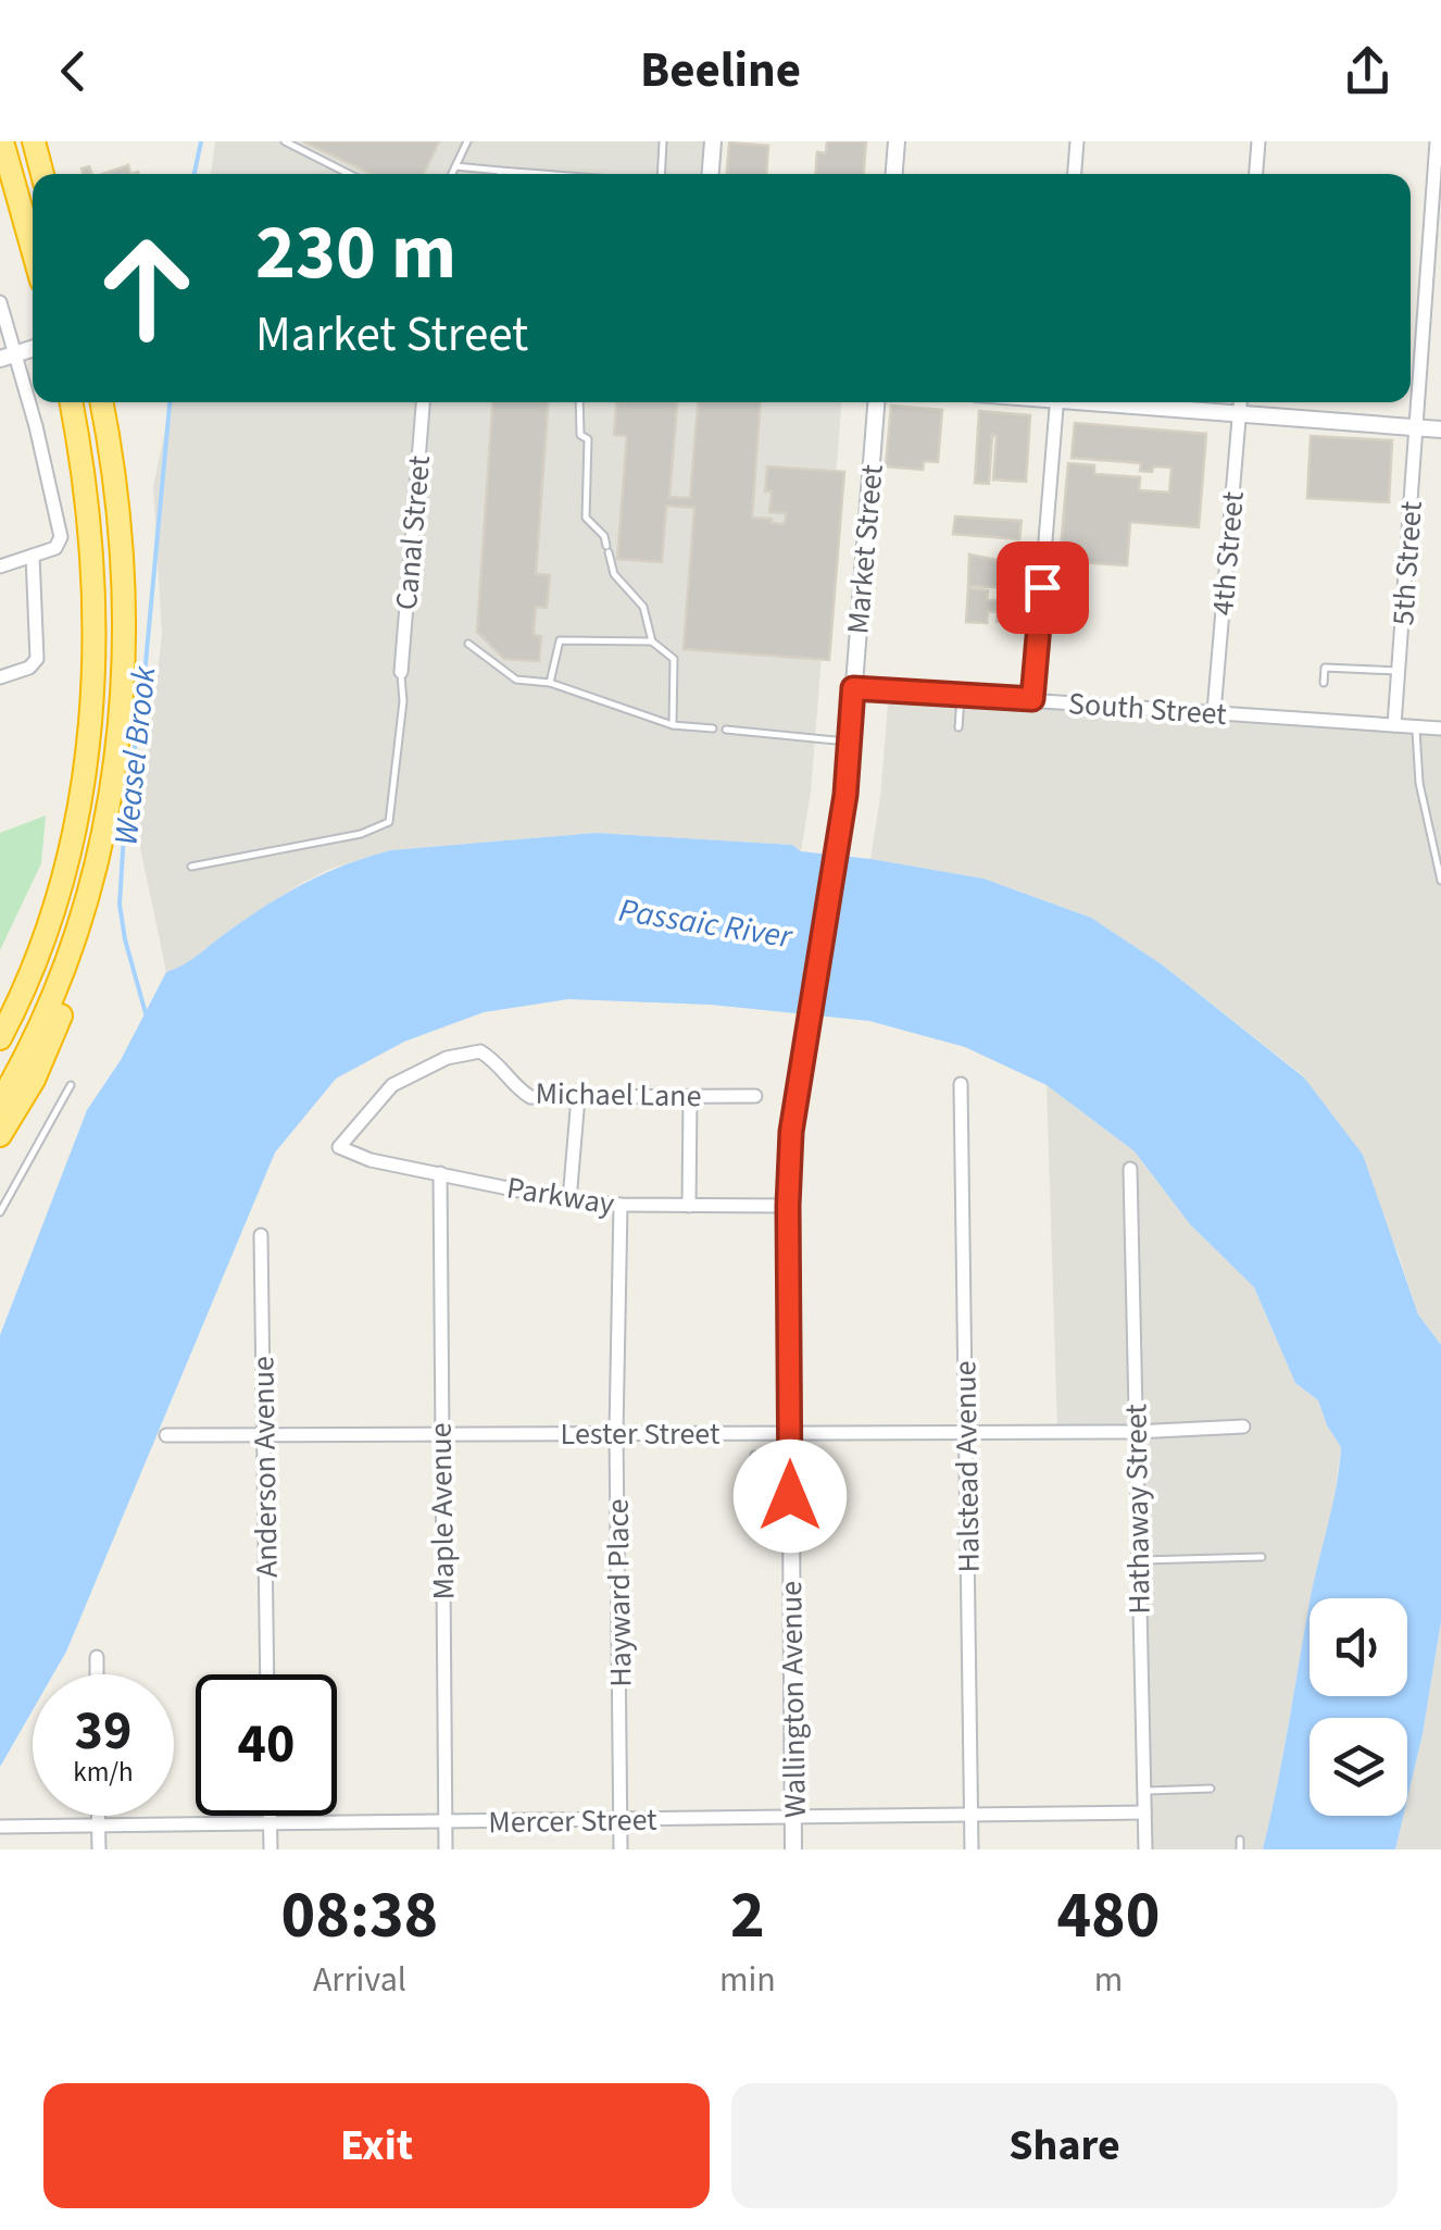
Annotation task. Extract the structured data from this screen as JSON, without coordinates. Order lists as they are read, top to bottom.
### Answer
{
  "streets": {
    "street": [
      "Canal Street",
      "Market Street",
      "4th Street",
      "5th Street",
      "South Street",
      "Michael Lane",
      "Parkway",
      "Lester Street",
      "Anderson Avenue",
      "Halstead Avenue",
      "Hathaway Street",
      "Maple Avenue",
      "Hayward Place",
      "Wallington Avenue",
      "Mercer Street"
    ]
  },
  "crossings": [
    ["Market Street", "South Street"],
    ["Market Street", "Wallington Avenue"],
    ["4th Street", "South Street"],
    ["5th Street", "South Street"],
    ["Michael Lane", "Parkway"],
    ["Parkway", "Maple Avenue"],
    ["Parkway", "Hayward Place"],
    ["Parkway", "Wallington Avenue"],
    ["Lester Street", "Anderson Avenue"],
    ["Lester Street", "Halstead Avenue"],
    ["Lester Street", "Hathaway Street"],
    ["Lester Street", "Maple Avenue"],
    ["Lester Street", "Hayward Place"],
    ["Lester Street", "Wallington Avenue"],
    ["Halstead Avenue", "Mercer Street"],
    ["Hathaway Street", "Mercer Street"],
    ["Maple Avenue", "Mercer Street"],
    ["Hayward Place", "Mercer Street"],
    ["Wallington Avenue", "Mercer Street"]
  ],
  "water": ["Weasel Brook", "Passaic River"],
  "page": {
    "header": "Beeline",
    "turn": ["230 m", "Market Street"],
    "speed": "39 km/h",
    "limit": "40",
    "eta": [
      "08:38",
      "Arrival",
      "2",
      "min",
      "480",
      "m"
    ],
    "buttons": ["Exit", "Share"]
  }
}
